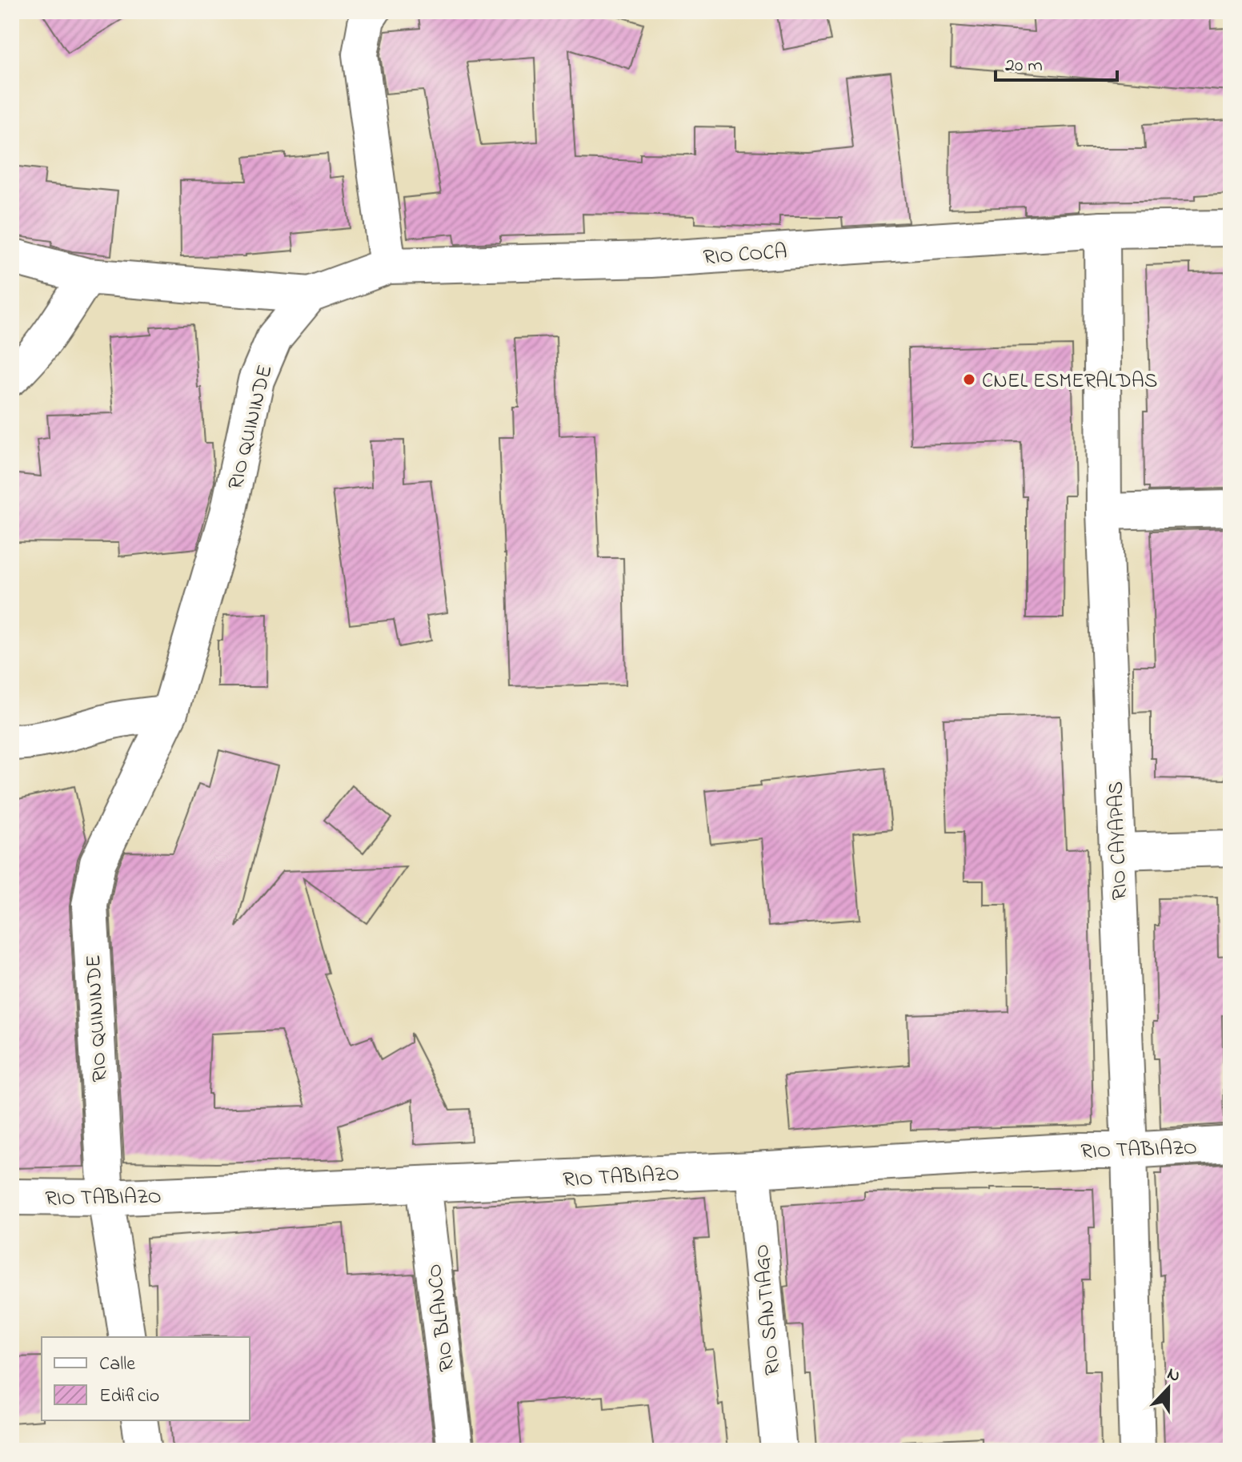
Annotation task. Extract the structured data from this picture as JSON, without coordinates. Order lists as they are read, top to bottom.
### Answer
{
  "streets": {
    "street": [
      "RIO COCA",
      "RIO QUININDE",
      "RIO CAYAPAS",
      "RIO TABIAZO",
      "RIO SANTIAGO",
      "RIO BLANCO"
    ]
  },
  "crossings": [
    ["RIO COCA", "RIO CAYAPAS"],
    ["RIO QUININDE", "RIO TABIAZO"],
    ["RIO CAYAPAS", "RIO TABIAZO"],
    ["RIO TABIAZO", "RIO SANTIAGO"],
    ["RIO TABIAZO", "RIO BLANCO"]
  ],
  "places": ["CNEL ESMERALDAS"],
  "legend": ["Calle", "Edificio"],
  "scale_bar": "20 m",
  "north": "top"
}
